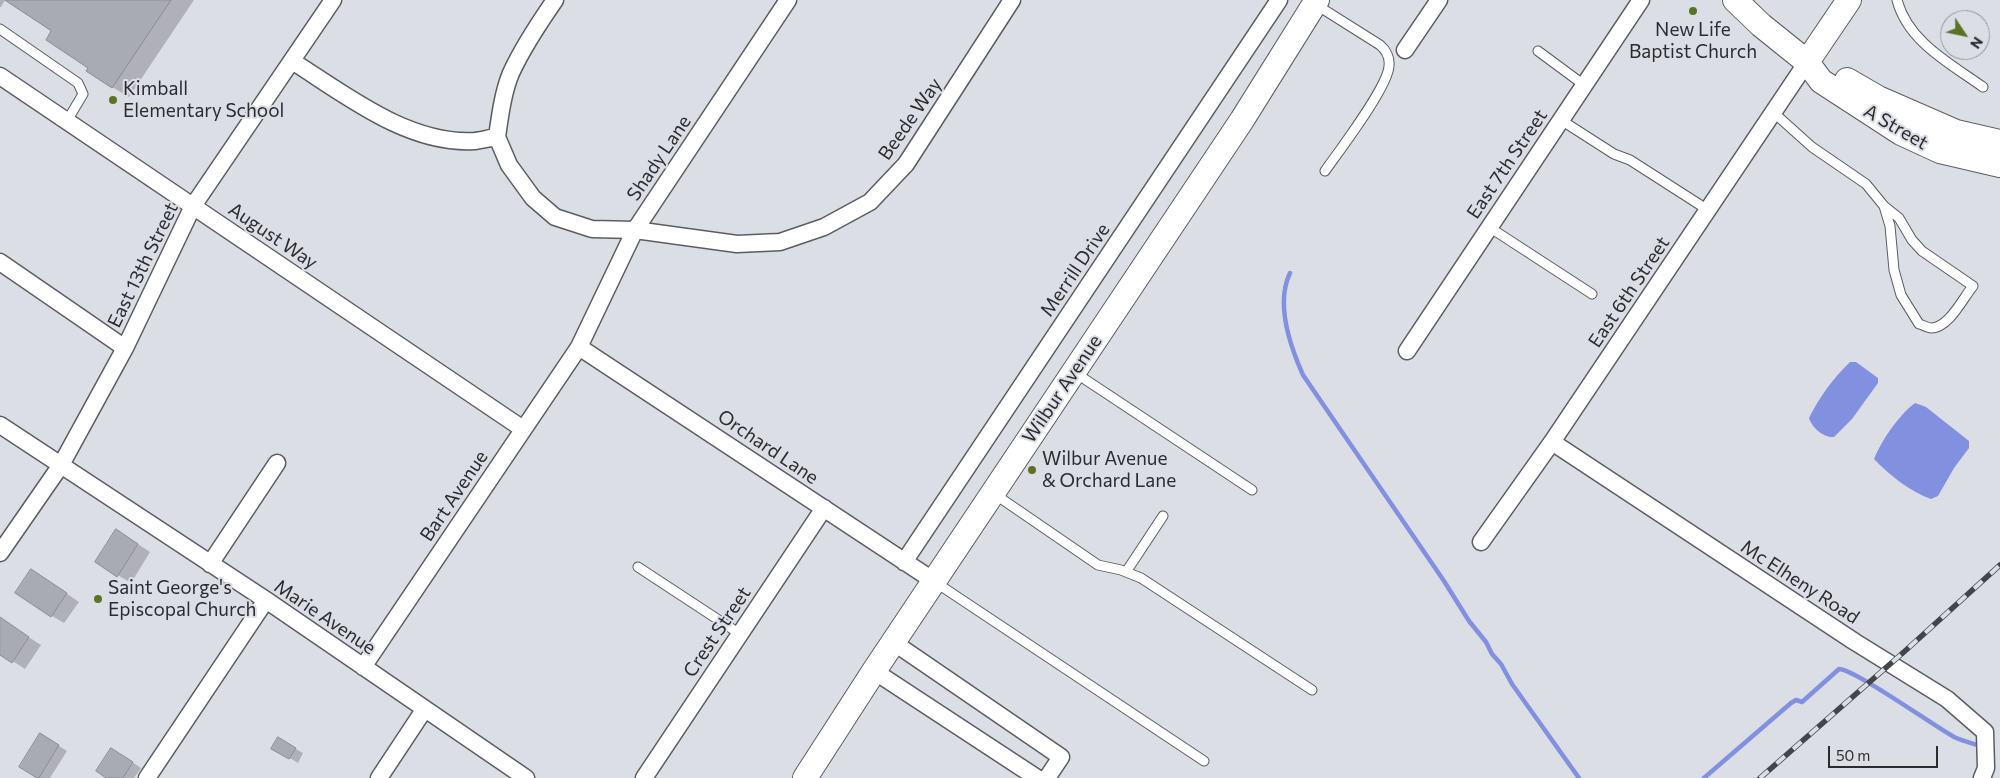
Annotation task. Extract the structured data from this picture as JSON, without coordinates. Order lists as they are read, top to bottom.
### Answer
{
  "streets": {
    "main road": ["A Street", "Wilbur Avenue"],
    "street": [
      "Beede Way",
      "Shady Lane",
      "East 7th Street",
      "August Way",
      "East 13th Street",
      "Merrill Drive",
      "East 6th Street",
      "Orchard Lane",
      "Bart Avenue",
      "Mc Elheny Road",
      "Marie Avenue",
      "Crest Street"
    ]
  },
  "crossings": [
    ["Beede Way", "Shady Lane"],
    ["A Street", "East 6th Street"],
    ["Shady Lane", "Orchard Lane"],
    ["Shady Lane", "Bart Avenue"],
    ["August Way", "East 13th Street"],
    ["August Way", "Bart Avenue"],
    ["East 13th Street", "Marie Avenue"],
    ["Merrill Drive", "Orchard Lane"],
    ["East 6th Street", "Mc Elheny Road"],
    ["Wilbur Avenue", "Orchard Lane"],
    ["Orchard Lane", "Bart Avenue"],
    ["Orchard Lane", "Crest Street"],
    ["Bart Avenue", "Marie Avenue"]
  ],
  "places": [
    "New Life Baptist Church",
    "Kimball Elementary School",
    "Wilbur Avenue & Orchard Lane",
    "Saint George's Episcopal Church"
  ],
  "scale_bar": "50 m",
  "north": "bottom right"
}
